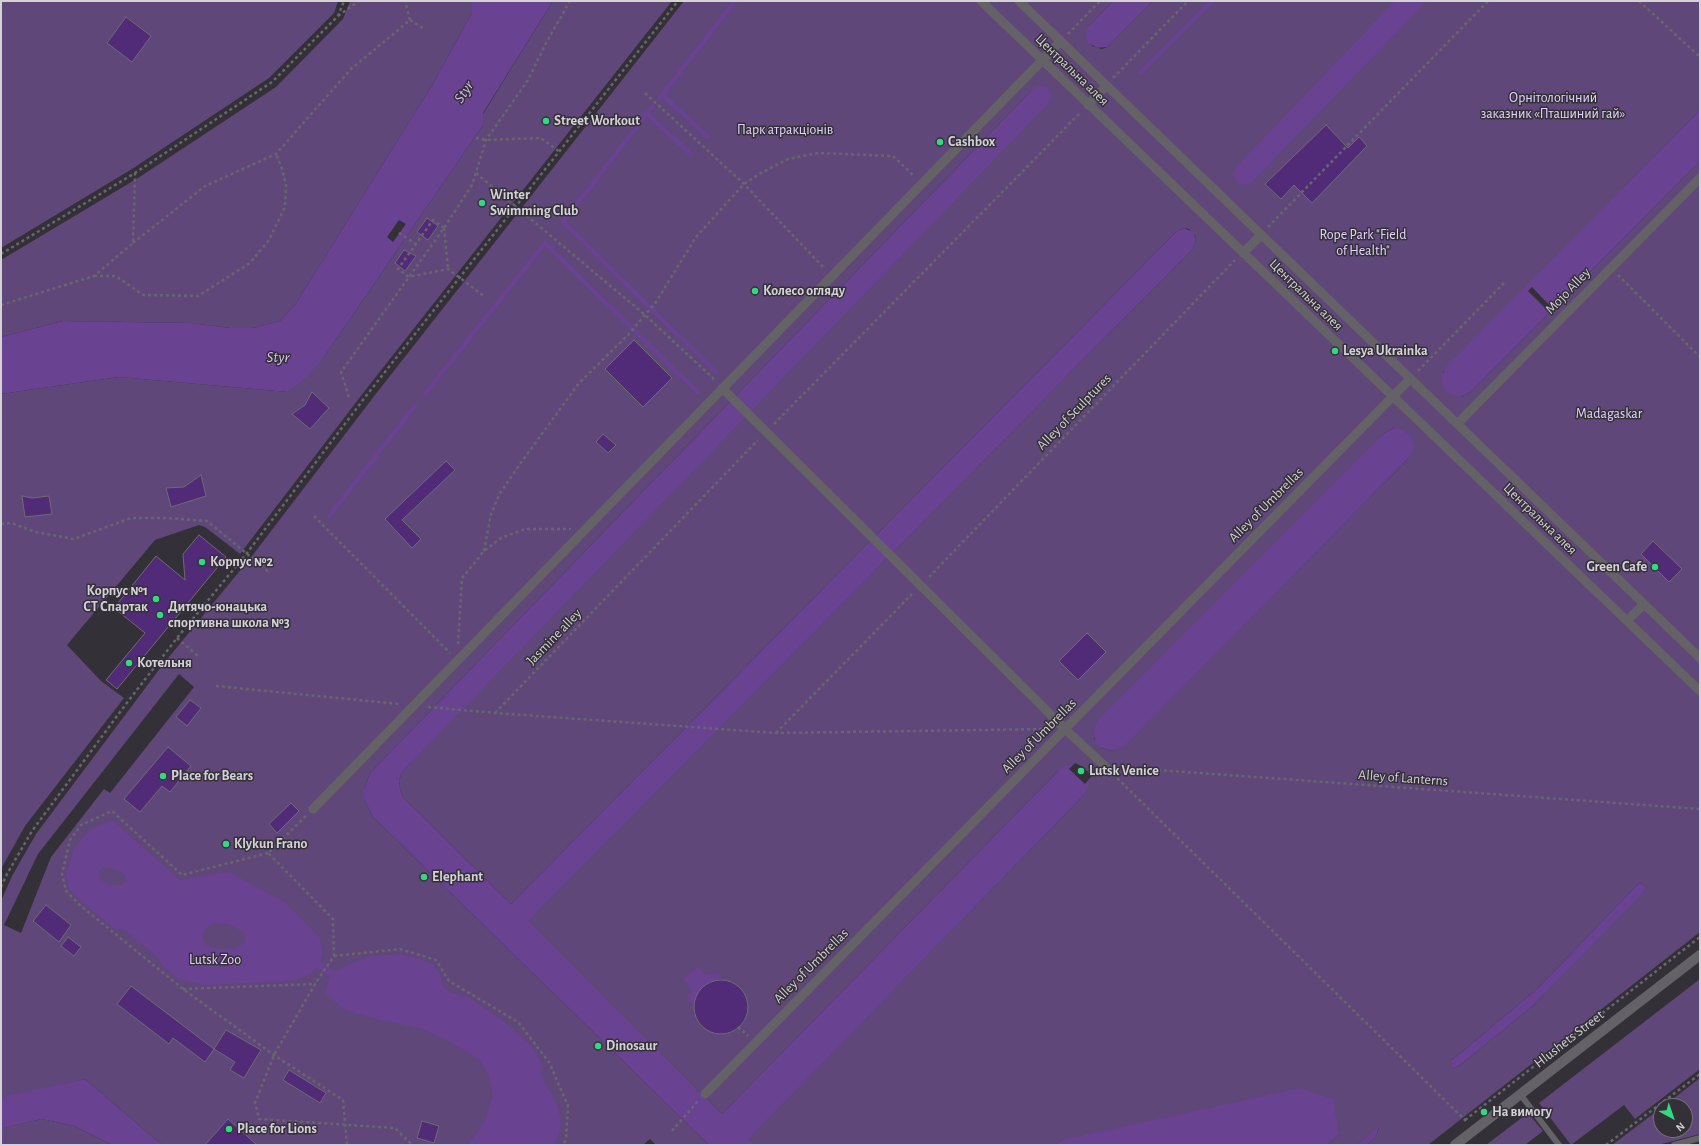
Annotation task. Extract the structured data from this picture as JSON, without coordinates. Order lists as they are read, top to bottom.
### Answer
{
  "streets": {
    "street": [
      "Центральна алея",
      "Mojo Alley",
      "Alley of Umbrellas",
      "Hlushets Street"
    ],
    "path": ["Alley of Sculptures", "Jasmine alley", "Alley of Lanterns"]
  },
  "crossings": [
    ["Центральна алея", "Mojo Alley"],
    ["Центральна алея", "Alley of Sculptures"],
    ["Центральна алея", "Alley of Umbrellas"],
    ["Центральна алея", "Jasmine alley"]
  ],
  "water": ["Styr"],
  "parks": [
    "Орнітологічний заказник «Пташиний гай»",
    "Парк атракціонів",
    "Rope Park \"Field of Health\"",
    "Madagaskar",
    "Lutsk Zoo"
  ],
  "places": [
    "Street Workout",
    "Cashbox",
    "Winter Swimming Club",
    "Колесо огляду",
    "Lesya Ukrainka",
    "Корпус №2",
    "Green Cafe",
    "Корпус №1 СТ Спартак",
    "Дитячо-юнацька спортивна школа №3",
    "Котельня",
    "Lutsk Venice",
    "Place for Bears",
    "Klykun Frano",
    "Elephant",
    "Dinosaur",
    "На вимогу",
    "Place for Lions"
  ],
  "north": "bottom right"
}
